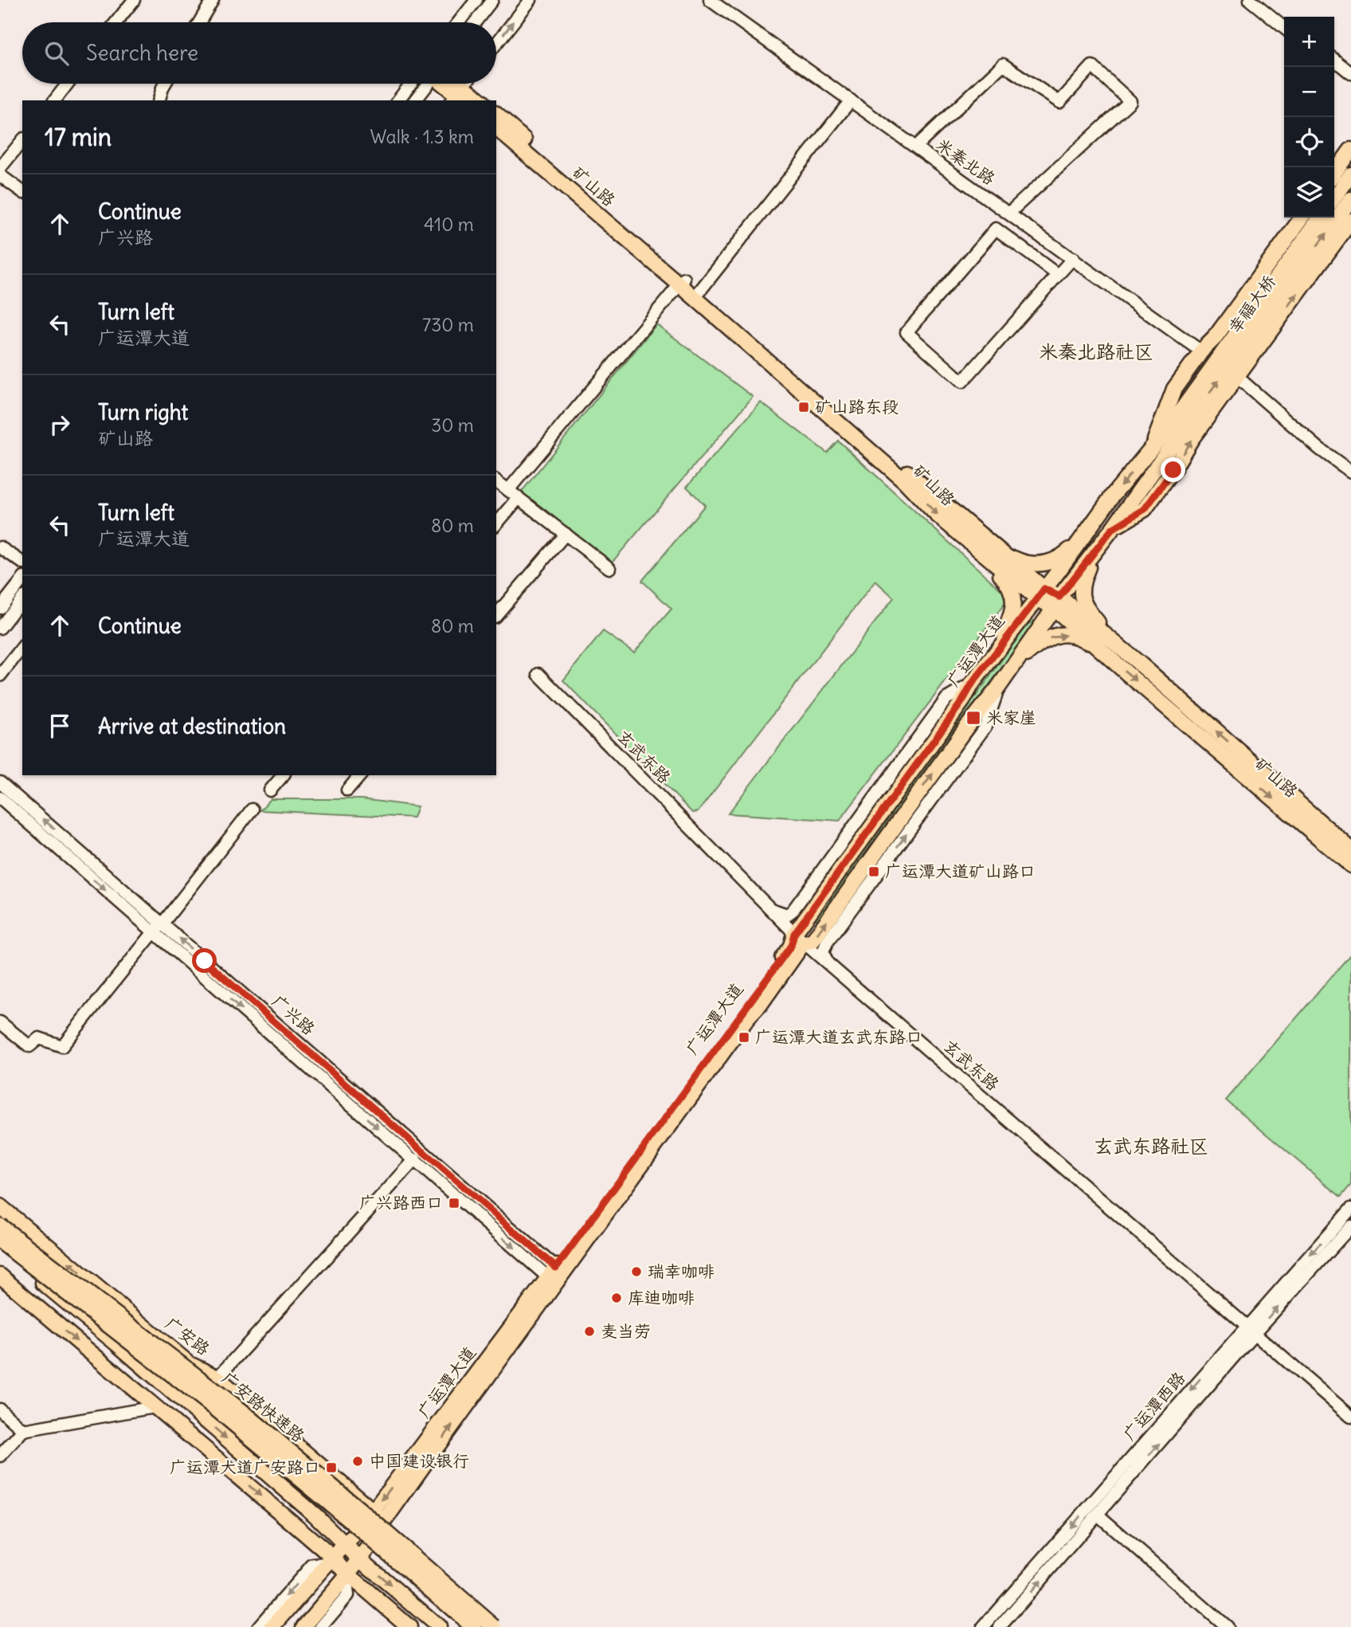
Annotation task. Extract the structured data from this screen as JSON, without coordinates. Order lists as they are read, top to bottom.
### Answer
{
  "streets": {
    "highway": ["广安路快速路"],
    "main road": [
      "矿山路",
      "幸福大桥",
      "广运潭大道",
      "广安路"
    ],
    "street": [
      "米秦北路",
      "玄武东路",
      "广兴路",
      "广运潭西路"
    ]
  },
  "crossings": [
    ["矿山路", "广运潭大道"],
    ["幸福大桥", "广运潭大道"],
    ["广运潭大道", "玄武东路"],
    ["广运潭大道", "广兴路"],
    ["广运潭大道", "广安路"],
    ["玄武东路", "广运潭西路"]
  ],
  "districts": ["米秦北路社区", "玄武东路社区"],
  "places": {
    "transit": [
      "矿山路东段",
      "米家崖",
      "广运潭大道矿山路口",
      "广运潭大道玄武东路口",
      "广兴路西口",
      "广运潭大道广安路口"
    ],
    "other": [
      "瑞幸咖啡",
      "库迪咖啡",
      "麦当劳",
      "中国建设银行"
    ]
  },
  "page": {
    "map_buttons": ["+", "−"],
    "search": "Search here",
    "heading": ["17 min", "Walk · 1.3 km"],
    "list": [
      ["Continue", "广兴路", "410 m"],
      ["Turn left", "广运潭大道", "730 m"],
      ["Turn right", "矿山路", "30 m"],
      ["Turn left", "广运潭大道", "80 m"],
      ["Continue", "80 m"],
      "Arrive at destination"
    ]
  }
}
